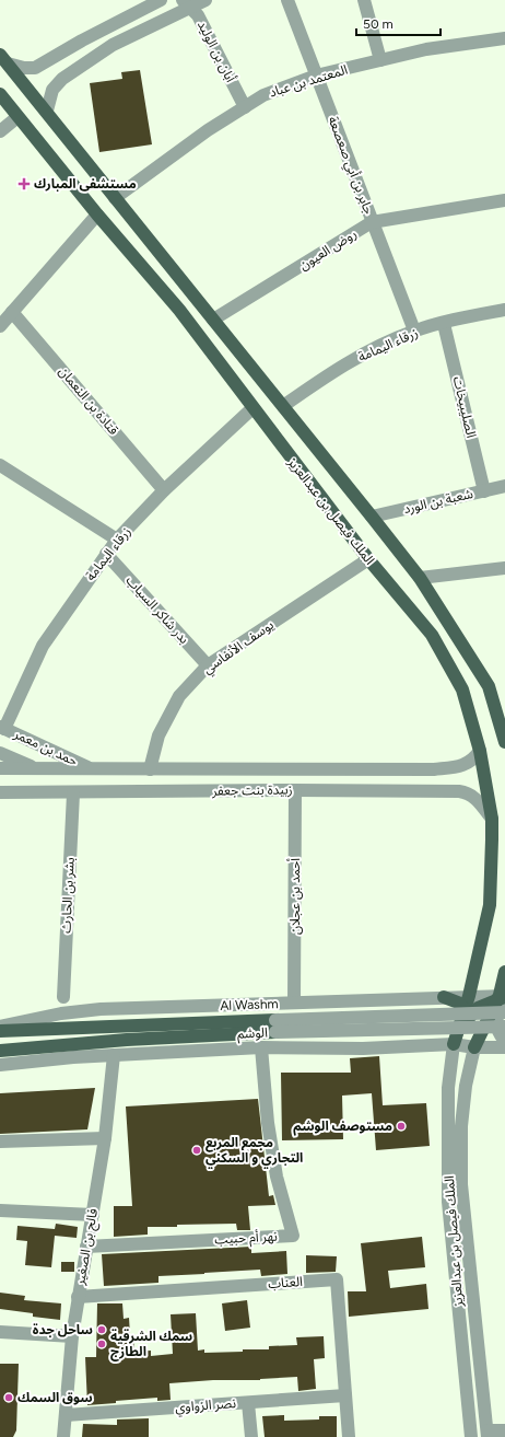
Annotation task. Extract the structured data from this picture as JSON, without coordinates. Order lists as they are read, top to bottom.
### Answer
{
  "streets": {
    "main road": ["الملك فيصل بن عبدالعزيز", "الوشم"],
    "street": [
      "أبان بن الوليد",
      "المعتمد بن عباد",
      "جابر بن أبي صعصعة",
      "روض العيون",
      "زرقاء اليمامة",
      "قتادة بن النعمان",
      "الصليبيخات",
      "شعبة بن الورد",
      "بدر شاكر السياب",
      "يوسف الأنفاسي",
      "حمد بن معمر",
      "زبيدة بنت جعفر",
      "بشر بن الحارث",
      "أحمد بن عجلان",
      "Al Washm",
      "نهر أم حبيب",
      "فالح بن الصغير",
      "العناب",
      "نصر الزواوي"
    ]
  },
  "crossings": [
    ["أبان بن الوليد", "المعتمد بن عباد"],
    ["المعتمد بن عباد", "جابر بن أبي صعصعة"],
    ["المعتمد بن عباد", "الملك فيصل بن عبدالعزيز"],
    ["جابر بن أبي صعصعة", "روض العيون"],
    ["جابر بن أبي صعصعة", "زرقاء اليمامة"],
    ["روض العيون", "الملك فيصل بن عبدالعزيز"],
    ["زرقاء اليمامة", "قتادة بن النعمان"],
    ["زرقاء اليمامة", "الصليبيخات"],
    ["زرقاء اليمامة", "الملك فيصل بن عبدالعزيز"],
    ["زرقاء اليمامة", "بدر شاكر السياب"],
    ["زرقاء اليمامة", "حمد بن معمر"],
    ["الصليبيخات", "شعبة بن الورد"],
    ["شعبة بن الورد", "الملك فيصل بن عبدالعزيز"],
    ["الملك فيصل بن عبدالعزيز", "يوسف الأنفاسي"],
    ["الملك فيصل بن عبدالعزيز", "زبيدة بنت جعفر"],
    ["الملك فيصل بن عبدالعزيز", "Al Washm"],
    ["بدر شاكر السياب", "يوسف الأنفاسي"],
    ["يوسف الأنفاسي", "زبيدة بنت جعفر"],
    ["حمد بن معمر", "زبيدة بنت جعفر"],
    ["زبيدة بنت جعفر", "بشر بن الحارث"],
    ["زبيدة بنت جعفر", "أحمد بن عجلان"],
    ["أحمد بن عجلان", "Al Washm"],
    ["نهر أم حبيب", "فالح بن الصغير"],
    ["فالح بن الصغير", "العناب"],
    ["فالح بن الصغير", "نصر الزواوي"],
    ["العناب", "نصر الزواوي"]
  ],
  "places": {
    "health": ["مستشفى المبارك"],
    "other": [
      "مستوصف الوشم",
      "مجمع المربع التجاري و السكني",
      "ساحل جدة",
      "سمك الشرقية الطازج",
      "سوق السمك"
    ]
  },
  "scale_bar": "50 m"
}
